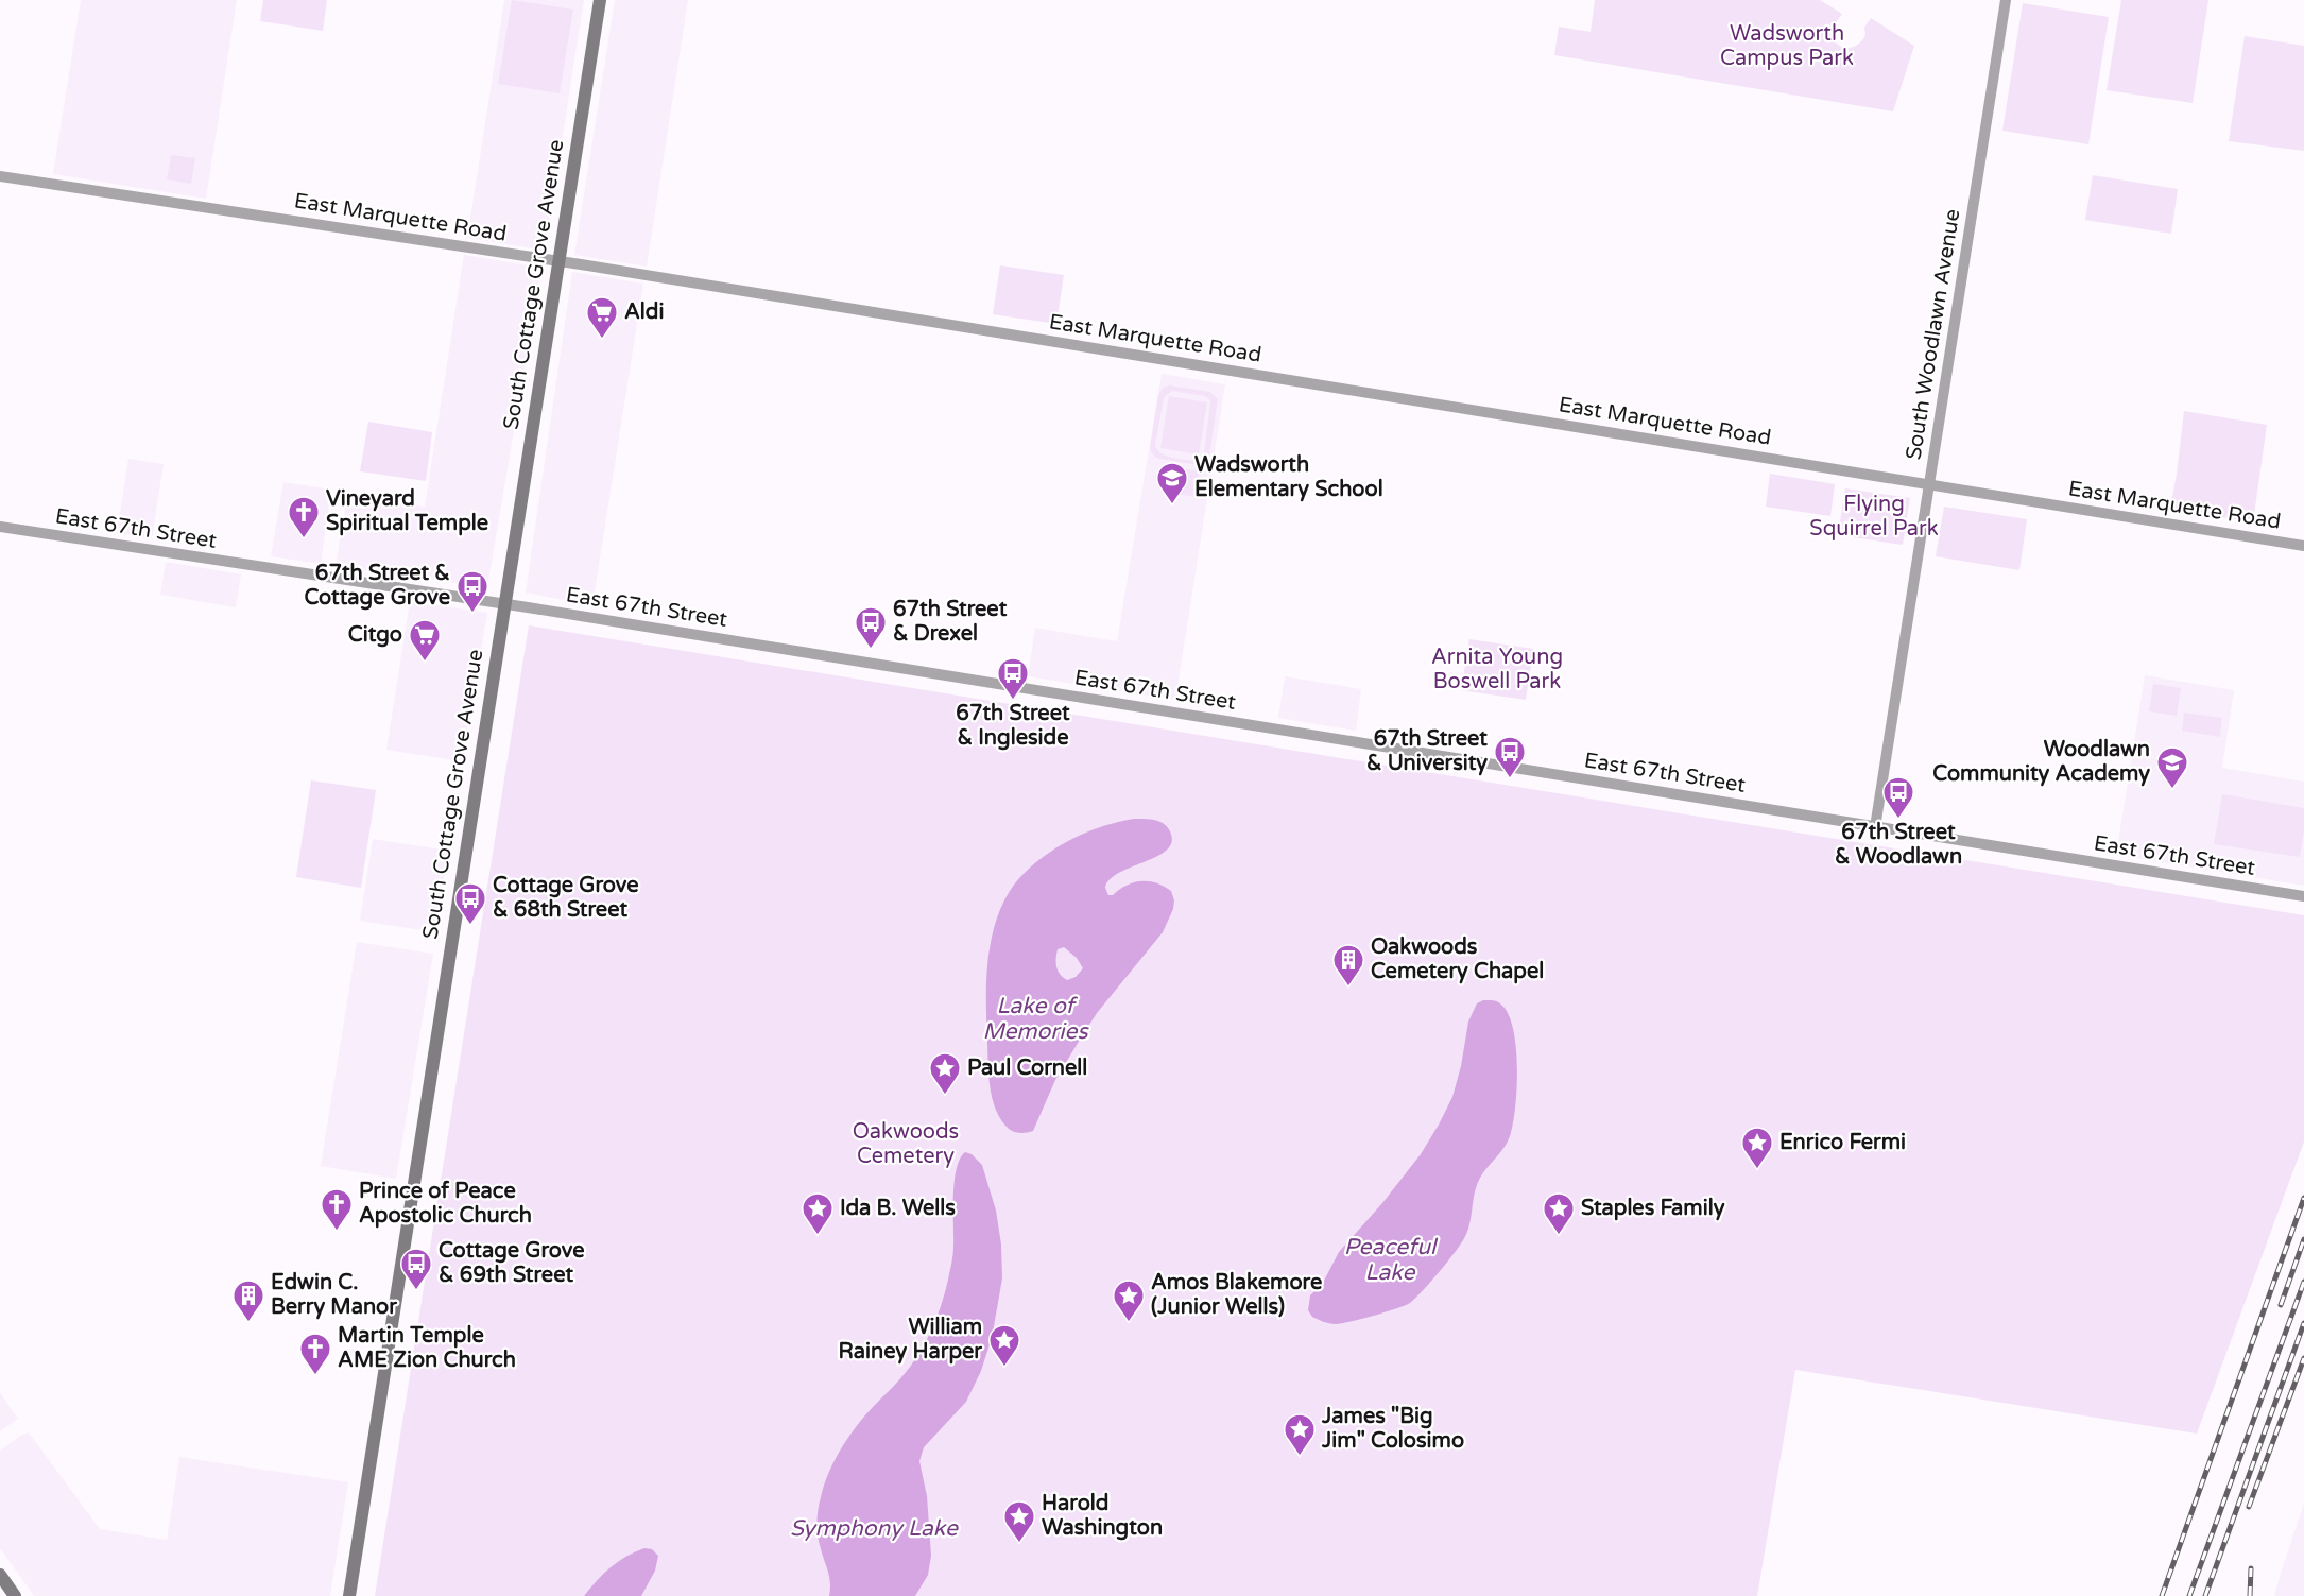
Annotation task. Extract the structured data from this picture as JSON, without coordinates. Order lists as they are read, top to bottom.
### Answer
{
  "streets": {
    "main road": ["South Cottage Grove Avenue"],
    "street": ["East Marquette Road", "South Woodlawn Avenue", "East 67th Street"]
  },
  "crossings": [
    ["East Marquette Road", "South Cottage Grove Avenue"],
    ["East Marquette Road", "South Woodlawn Avenue"],
    ["South Cottage Grove Avenue", "East 67th Street"],
    ["South Woodlawn Avenue", "East 67th Street"]
  ],
  "water": ["Lake of Memories", "Peaceful Lake", "Symphony Lake"],
  "parks": [
    "Wadsworth Campus Park",
    "Flying Squirrel Park",
    "Arnita Young Boswell Park",
    "Oakwoods Cemetery"
  ],
  "places": {
    "supermarket": ["Aldi", "Citgo"],
    "school or university": ["Wadsworth Elementary School", "Woodlawn Community Academy"],
    "church": ["Vineyard Spiritual Temple", "Prince of Peace Apostolic Church", "Martin Temple AME Zion Church"],
    "bus stop": [
      "67th Street & Cottage Grove",
      "67th Street & Drexel",
      "67th Street & Ingleside",
      "67th Street & University",
      "67th Street & Woodlawn",
      "Cottage Grove & 68th Street",
      "Cottage Grove & 69th Street"
    ],
    "building": ["Oakwoods Cemetery Chapel", "Edwin C. Berry Manor"],
    "place": [
      "Paul Cornell",
      "Enrico Fermi",
      "Ida B. Wells",
      "Staples Family",
      "Amos Blakemore (Junior Wells)",
      "William Rainey Harper",
      "James \"Big Jim\" Colosimo",
      "Harold Washington"
    ]
  }
}
